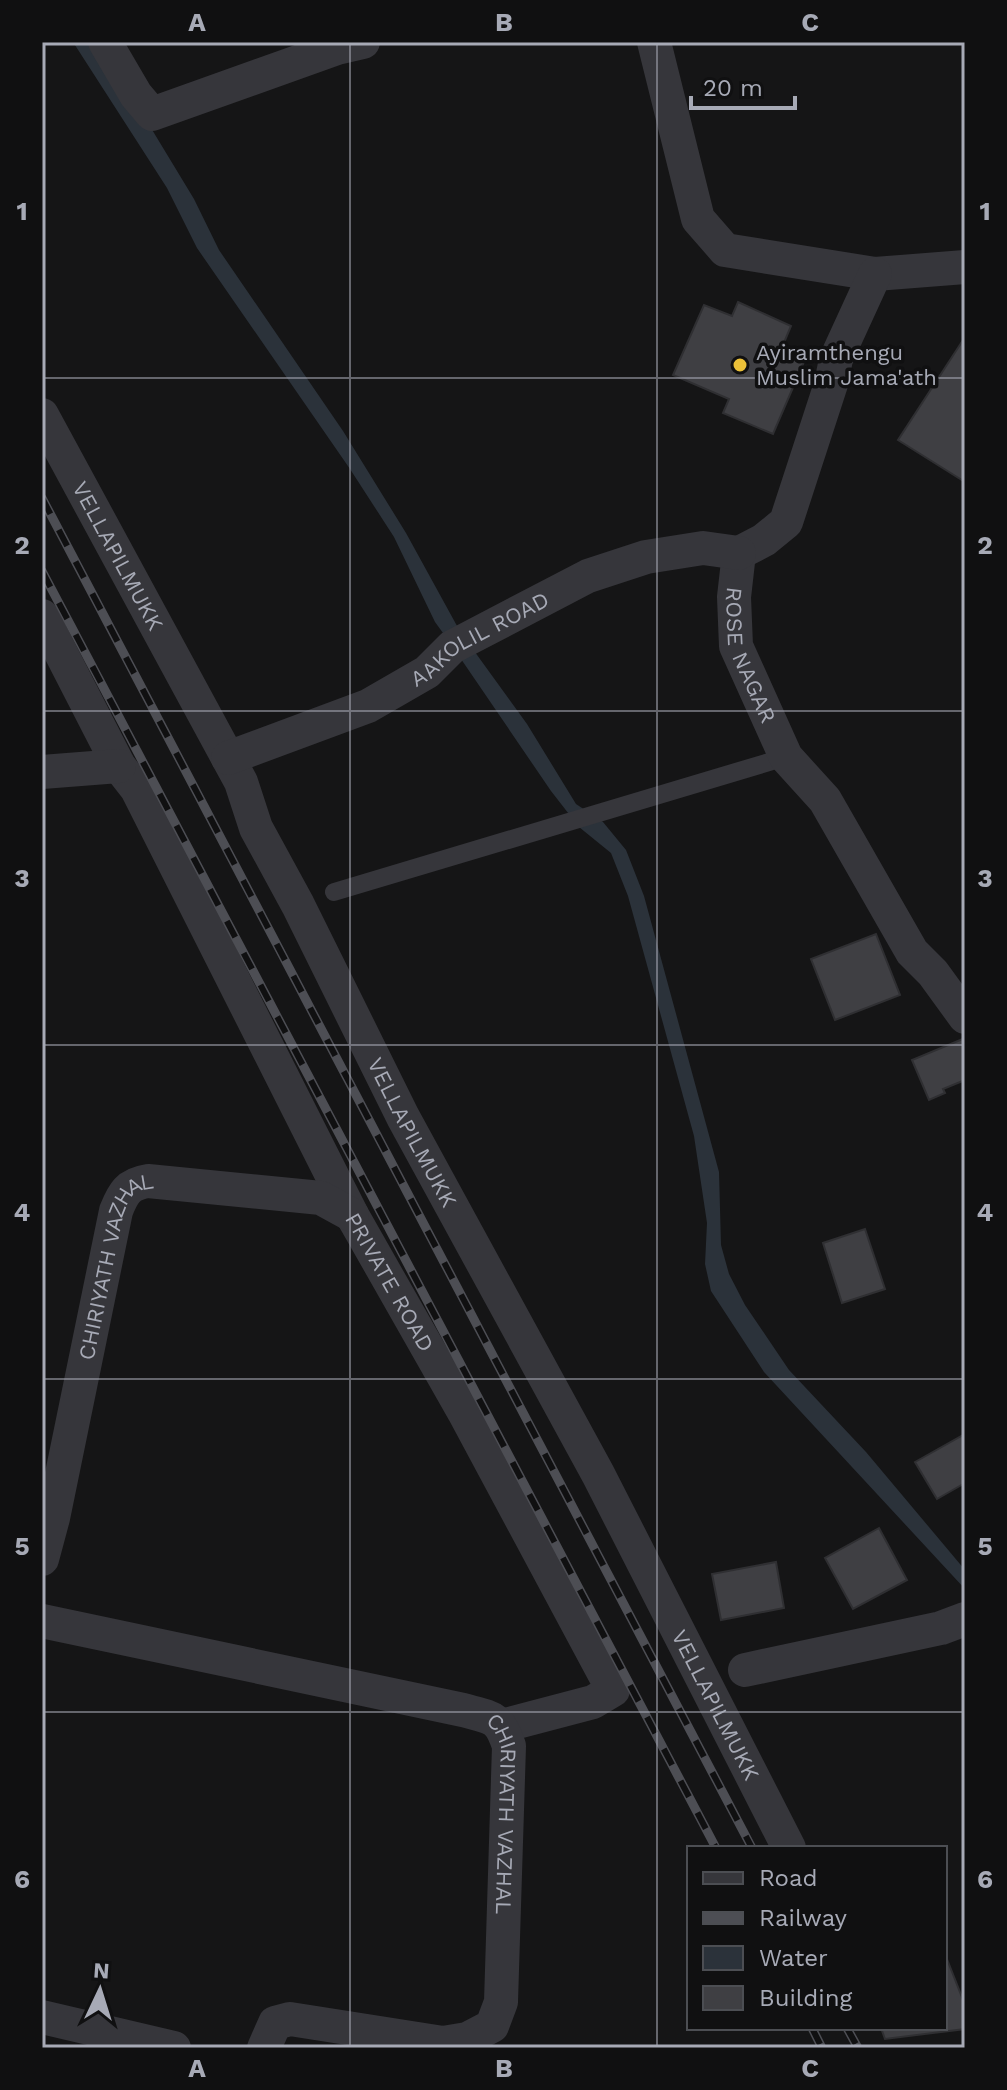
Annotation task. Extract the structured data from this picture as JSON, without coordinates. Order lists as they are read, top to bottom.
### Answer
{
  "streets": {
    "street": [
      "VELLAPILMUKK",
      "AAKOLIL ROAD",
      "ROSE NAGAR",
      "CHIRIYATH VAZHAL",
      "PRIVATE ROAD"
    ]
  },
  "crossings": [
    ["VELLAPILMUKK", "AAKOLIL ROAD"],
    ["AAKOLIL ROAD", "ROSE NAGAR"],
    ["CHIRIYATH VAZHAL", "PRIVATE ROAD"]
  ],
  "places": ["Ayiramthengu Muslim Jama'ath"],
  "legend": [
    "Road",
    "Railway",
    "Water",
    "Building"
  ],
  "scale_bar": "20 m",
  "north": "top",
  "grid": {
    "columns": ["A", "B", "C"],
    "rows": [
      "1",
      "2",
      "3",
      "4",
      "5",
      "6"
    ]
  }
}
